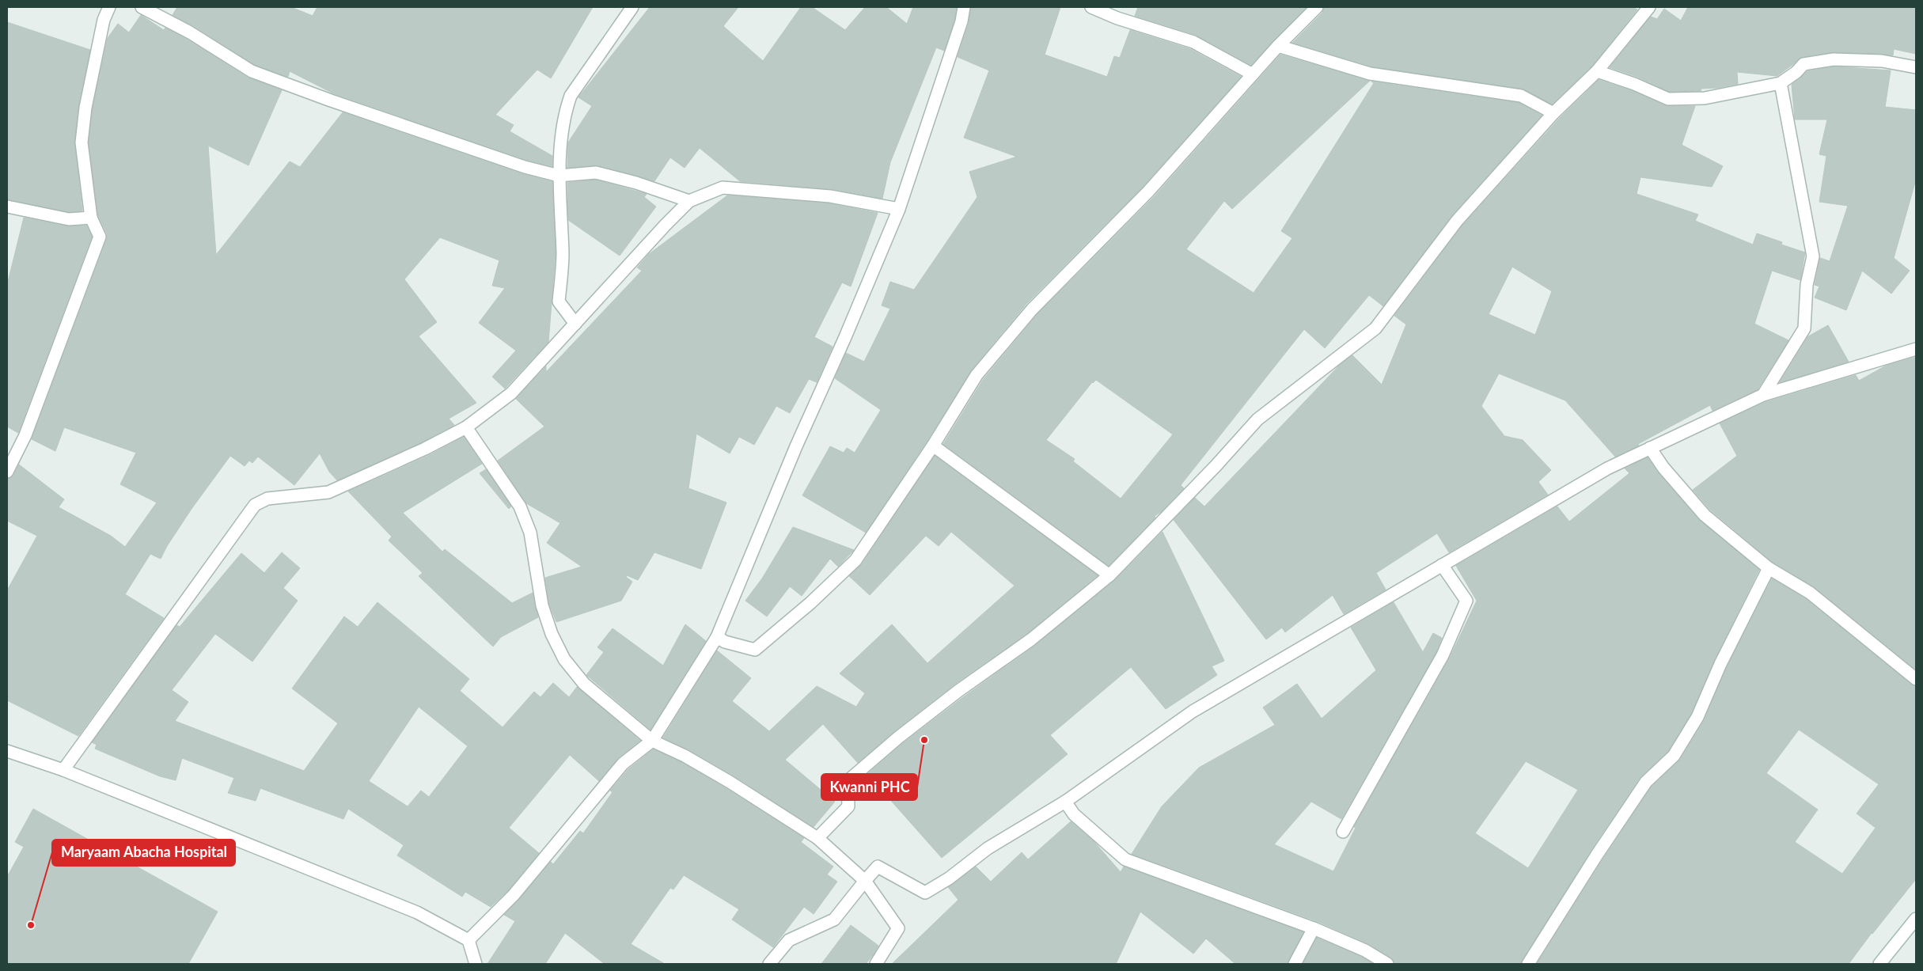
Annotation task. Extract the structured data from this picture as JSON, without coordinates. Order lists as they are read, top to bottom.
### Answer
{
  "places": ["Kwanni PHC", "Maryaam Abacha Hospital"]
}
